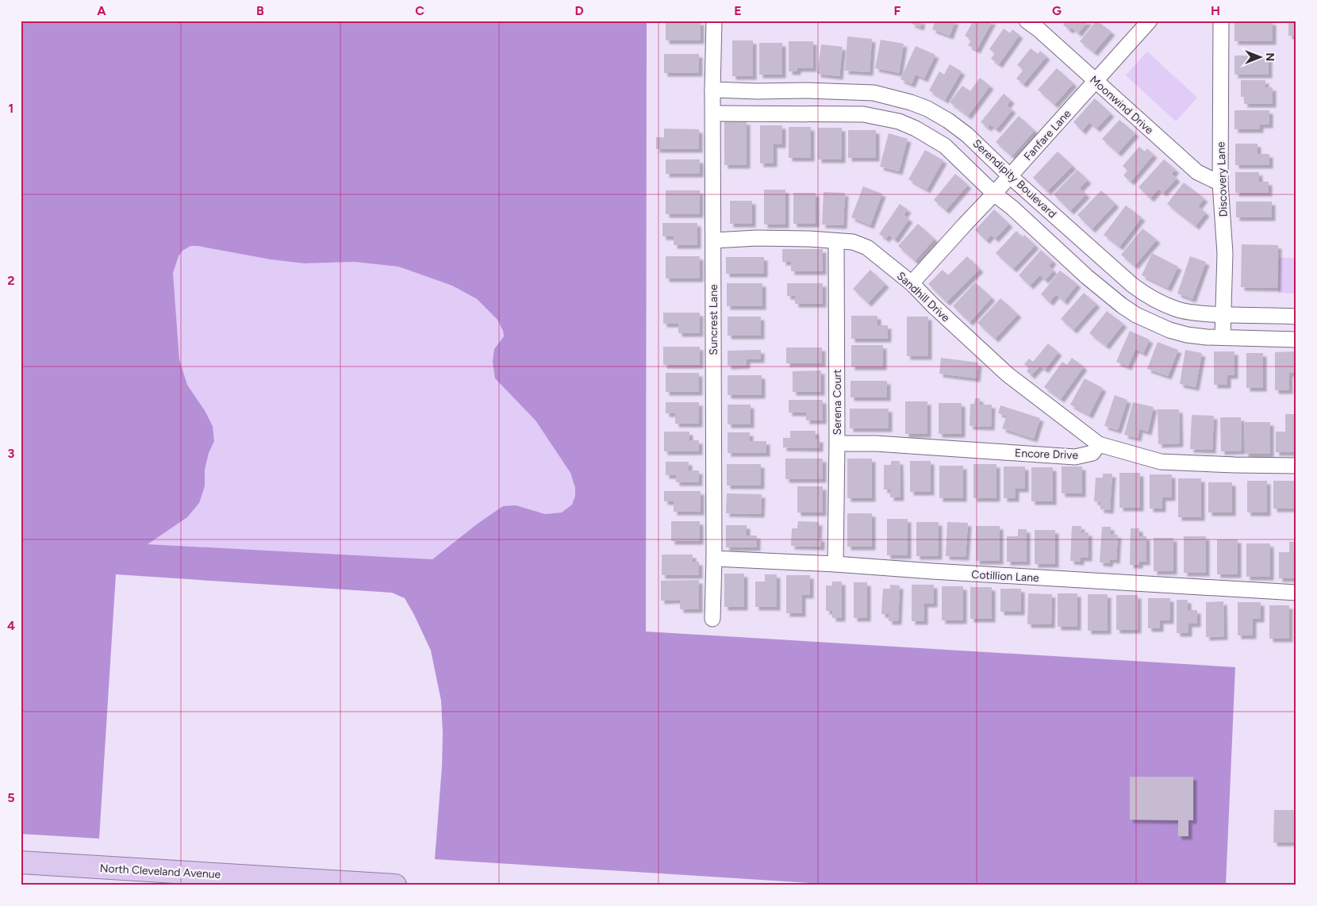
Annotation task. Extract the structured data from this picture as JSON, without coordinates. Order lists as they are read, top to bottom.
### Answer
{
  "streets": {
    "main road": ["North Cleveland Avenue"],
    "street": [
      "Moonwind Drive",
      "Fanfare Lane",
      "Serendipity Boulevard",
      "Discovery Lane",
      "Sandhill Drive",
      "Suncrest Lane",
      "Serena Court",
      "Encore Drive",
      "Cotillion Lane"
    ]
  },
  "crossings": [
    ["Moonwind Drive", "Fanfare Lane"],
    ["Moonwind Drive", "Discovery Lane"],
    ["Fanfare Lane", "Serendipity Boulevard"],
    ["Fanfare Lane", "Sandhill Drive"],
    ["Serendipity Boulevard", "Discovery Lane"],
    ["Serendipity Boulevard", "Suncrest Lane"],
    ["Sandhill Drive", "Suncrest Lane"],
    ["Sandhill Drive", "Serena Court"],
    ["Sandhill Drive", "Encore Drive"],
    ["Suncrest Lane", "Cotillion Lane"],
    ["Serena Court", "Encore Drive"],
    ["Serena Court", "Cotillion Lane"]
  ],
  "north": "right",
  "grid": {
    "columns": [
      "A",
      "B",
      "C",
      "D",
      "E",
      "F",
      "G",
      "H"
    ],
    "rows": [
      "1",
      "2",
      "3",
      "4",
      "5"
    ]
  }
}
